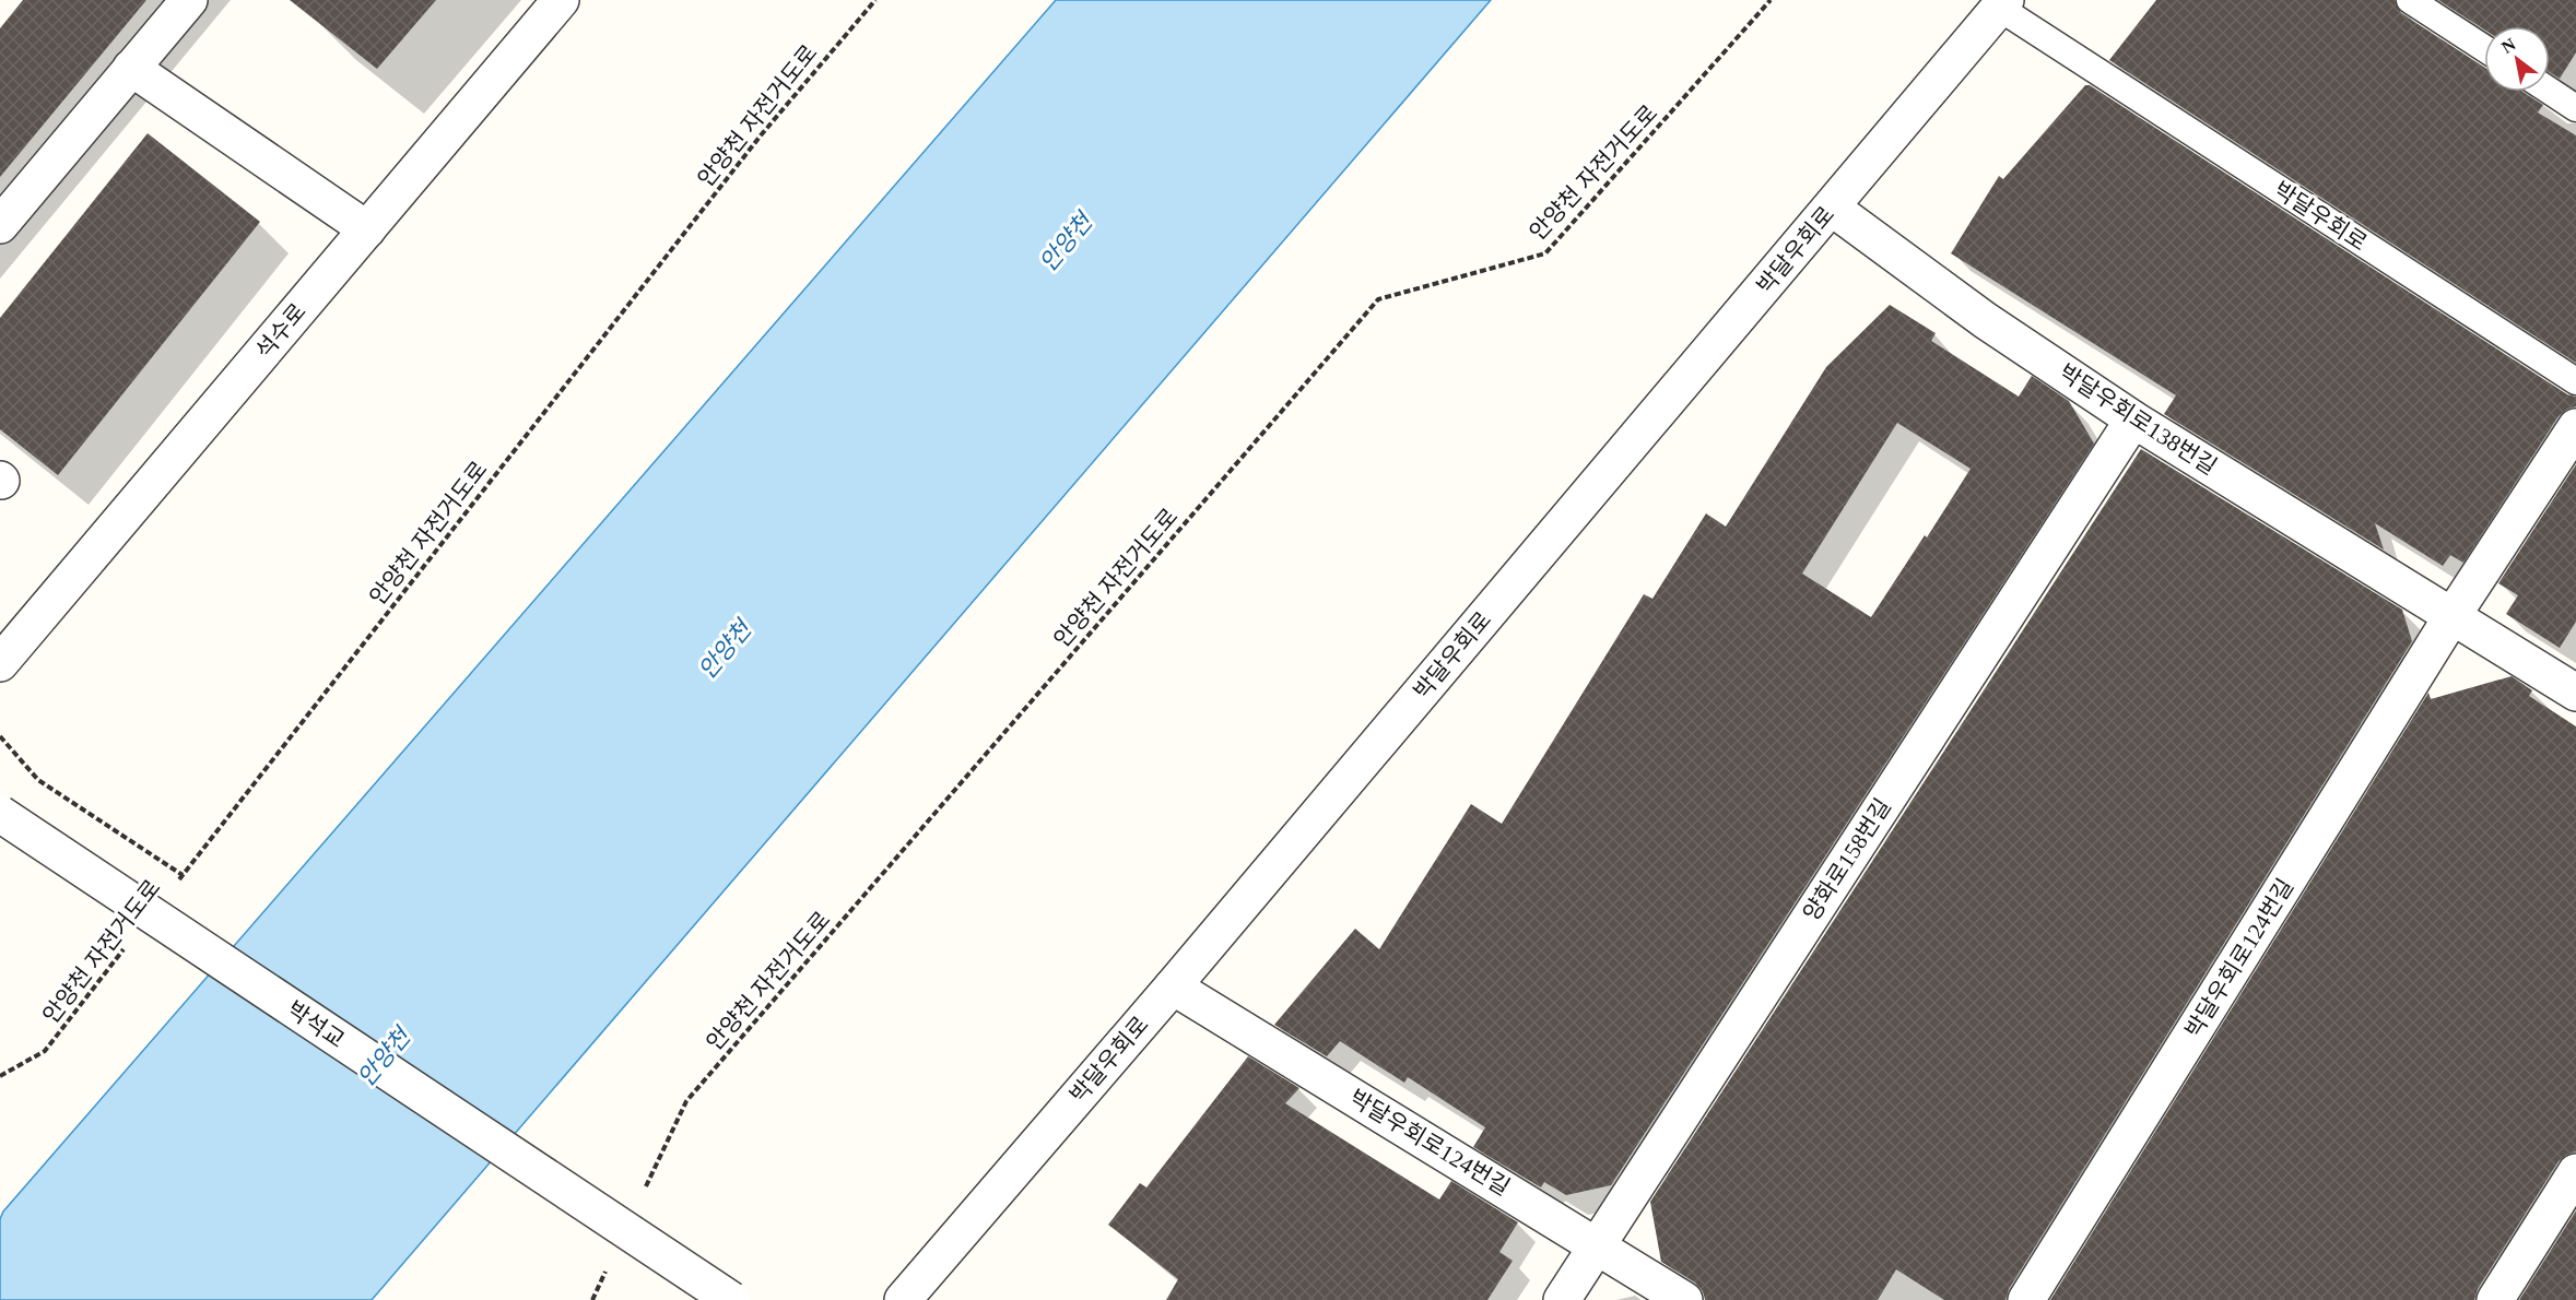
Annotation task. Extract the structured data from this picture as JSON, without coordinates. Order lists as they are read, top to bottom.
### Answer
{
  "streets": {
    "street": [
      "박달우회로",
      "석수로",
      "박달우회로138번길",
      "양화로158번길",
      "박달우회로124번길",
      "박석교"
    ],
    "path": ["안양천 자전거도로"]
  },
  "crossings": [
    ["박달우회로", "박달우회로138번길"],
    ["박달우회로", "박달우회로124번길"],
    ["박달우회로138번길", "양화로158번길"],
    ["박달우회로138번길", "박달우회로124번길"],
    ["양화로158번길", "박달우회로124번길"]
  ],
  "water": ["안양천"],
  "north": "top left"
}
